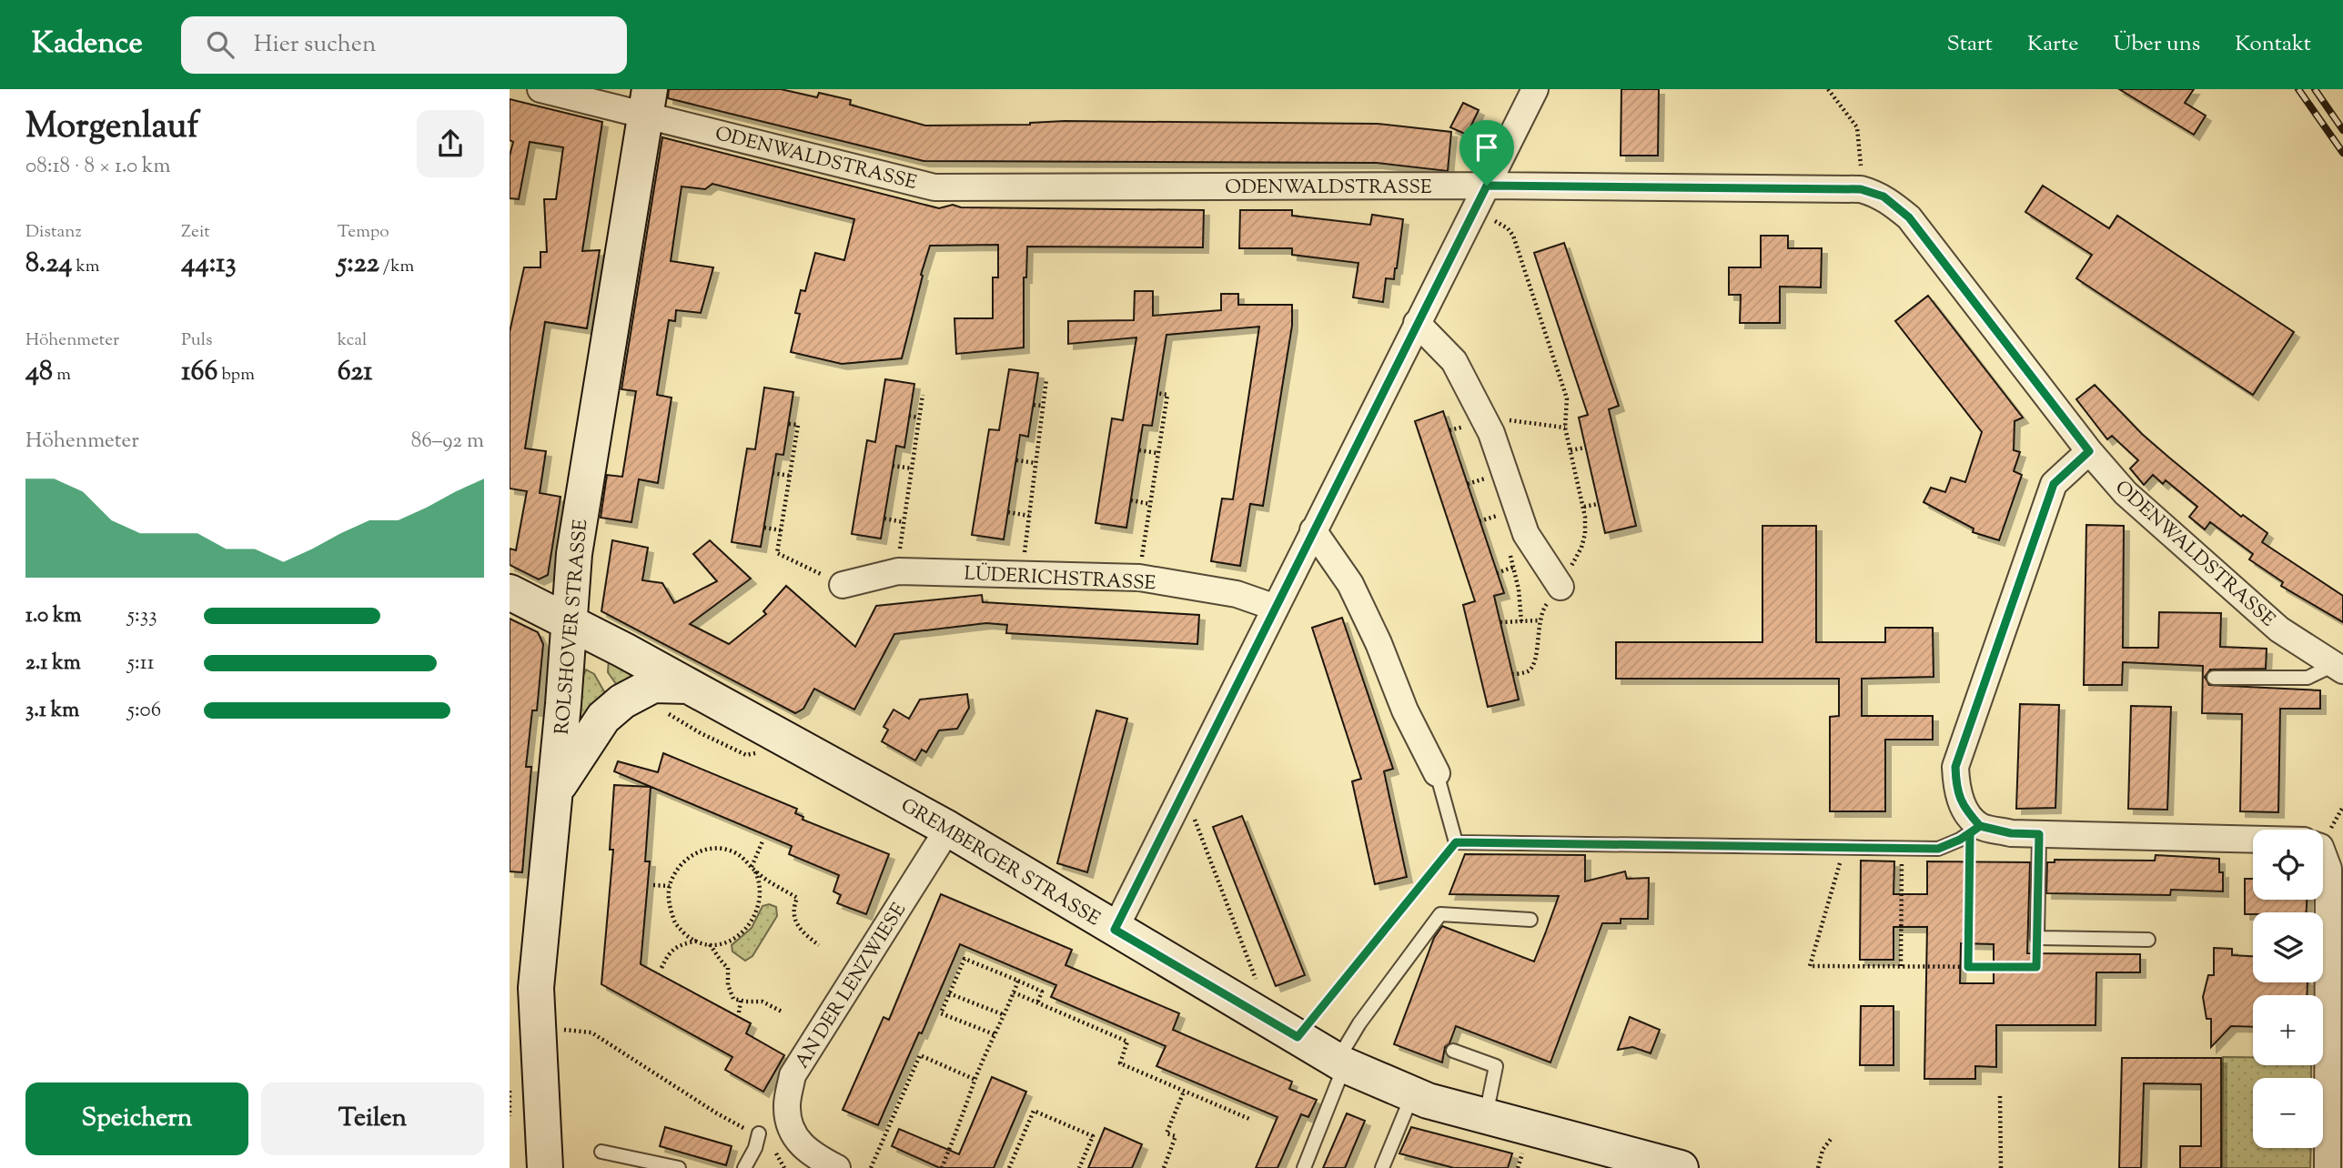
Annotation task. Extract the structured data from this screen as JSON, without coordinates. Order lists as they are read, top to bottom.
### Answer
{
  "streets": {
    "street": [
      "ODENWALDSTRASSE",
      "LÜDERICHSTRASSE",
      "ROLSHOVER STRASSE",
      "GREMBERGER STRASSE",
      "AN DER LENZWIESE"
    ]
  },
  "crossings": [
    ["ODENWALDSTRASSE", "ROLSHOVER STRASSE"],
    ["ROLSHOVER STRASSE", "GREMBERGER STRASSE"],
    ["GREMBERGER STRASSE", "AN DER LENZWIESE"]
  ],
  "page": {
    "header": "Kadence",
    "search": "Hier suchen",
    "nav": [
      "Start",
      "Karte",
      "Über uns",
      "Kontakt"
    ],
    "heading": ["Morgenlauf", "08:18 · 8 × 1.0 km"],
    "stats": [
      ["Distanz", "8.24 km"],
      ["Zeit", "44:13"],
      ["Tempo", "5:22 /km"],
      ["Höhenmeter", "48 m"],
      ["Puls", "166 bpm"],
      ["kcal", "621"]
    ],
    "chart": ["Höhenmeter", "86–92 m"],
    "list": [
      {
        "name": "1.0 km",
        "note": "5:33"
      },
      {
        "name": "2.1 km",
        "note": "5:11"
      },
      {
        "name": "3.1 km",
        "note": "5:06"
      }
    ],
    "map_buttons": ["+", "−"],
    "buttons": ["Speichern", "Teilen"]
  }
}
